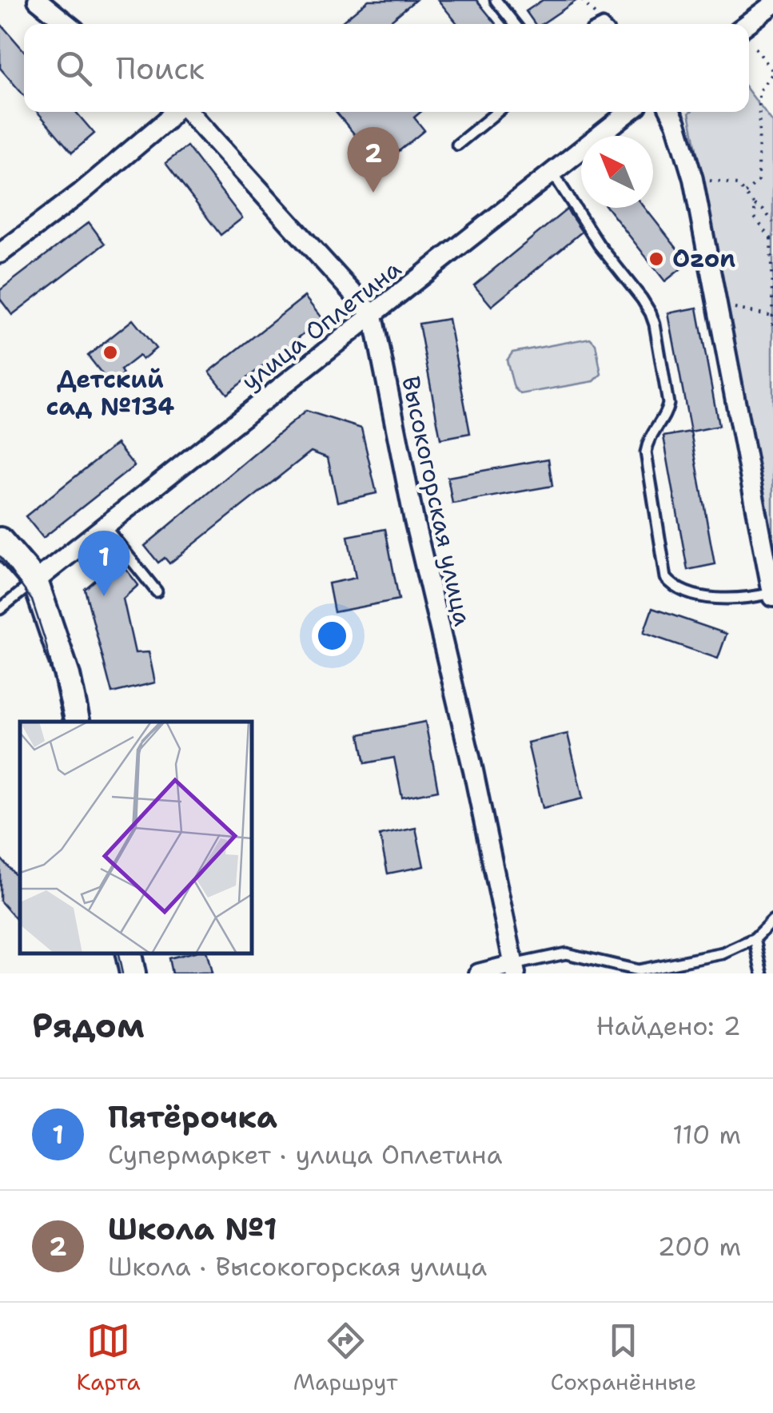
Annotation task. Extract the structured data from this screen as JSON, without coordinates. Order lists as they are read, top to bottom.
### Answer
{
  "streets": {
    "street": ["улица Оплетина", "Высокогорская улица"]
  },
  "crossings": [
    ["улица Оплетина", "Высокогорская улица"]
  ],
  "places": ["Ozon", "Детский сад №134"],
  "north": "top left",
  "page": {
    "search": "Поиск",
    "pins": ["2", "1"],
    "heading": ["Рядом", "Найдено: 2"],
    "list": [
      {
        "mark": "1",
        "name": "Пятёрочка",
        "note": "Супермаркет · улица Оплетина",
        "value": "110 m"
      },
      {
        "mark": "2",
        "name": "Школа №1",
        "note": "Школа · Высокогорская улица",
        "value": "200 m"
      }
    ],
    "nav": ["Карта", "Маршрут", "Сохранённые"]
  }
}
